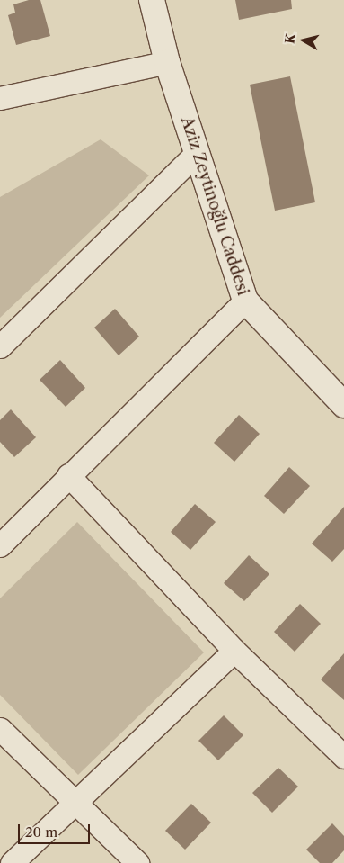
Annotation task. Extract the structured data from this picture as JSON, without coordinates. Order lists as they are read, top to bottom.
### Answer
{
  "streets": {
    "main road": ["Aziz Zeytinoğlu Caddesi"]
  },
  "scale_bar": "20 m",
  "north": "left"
}
